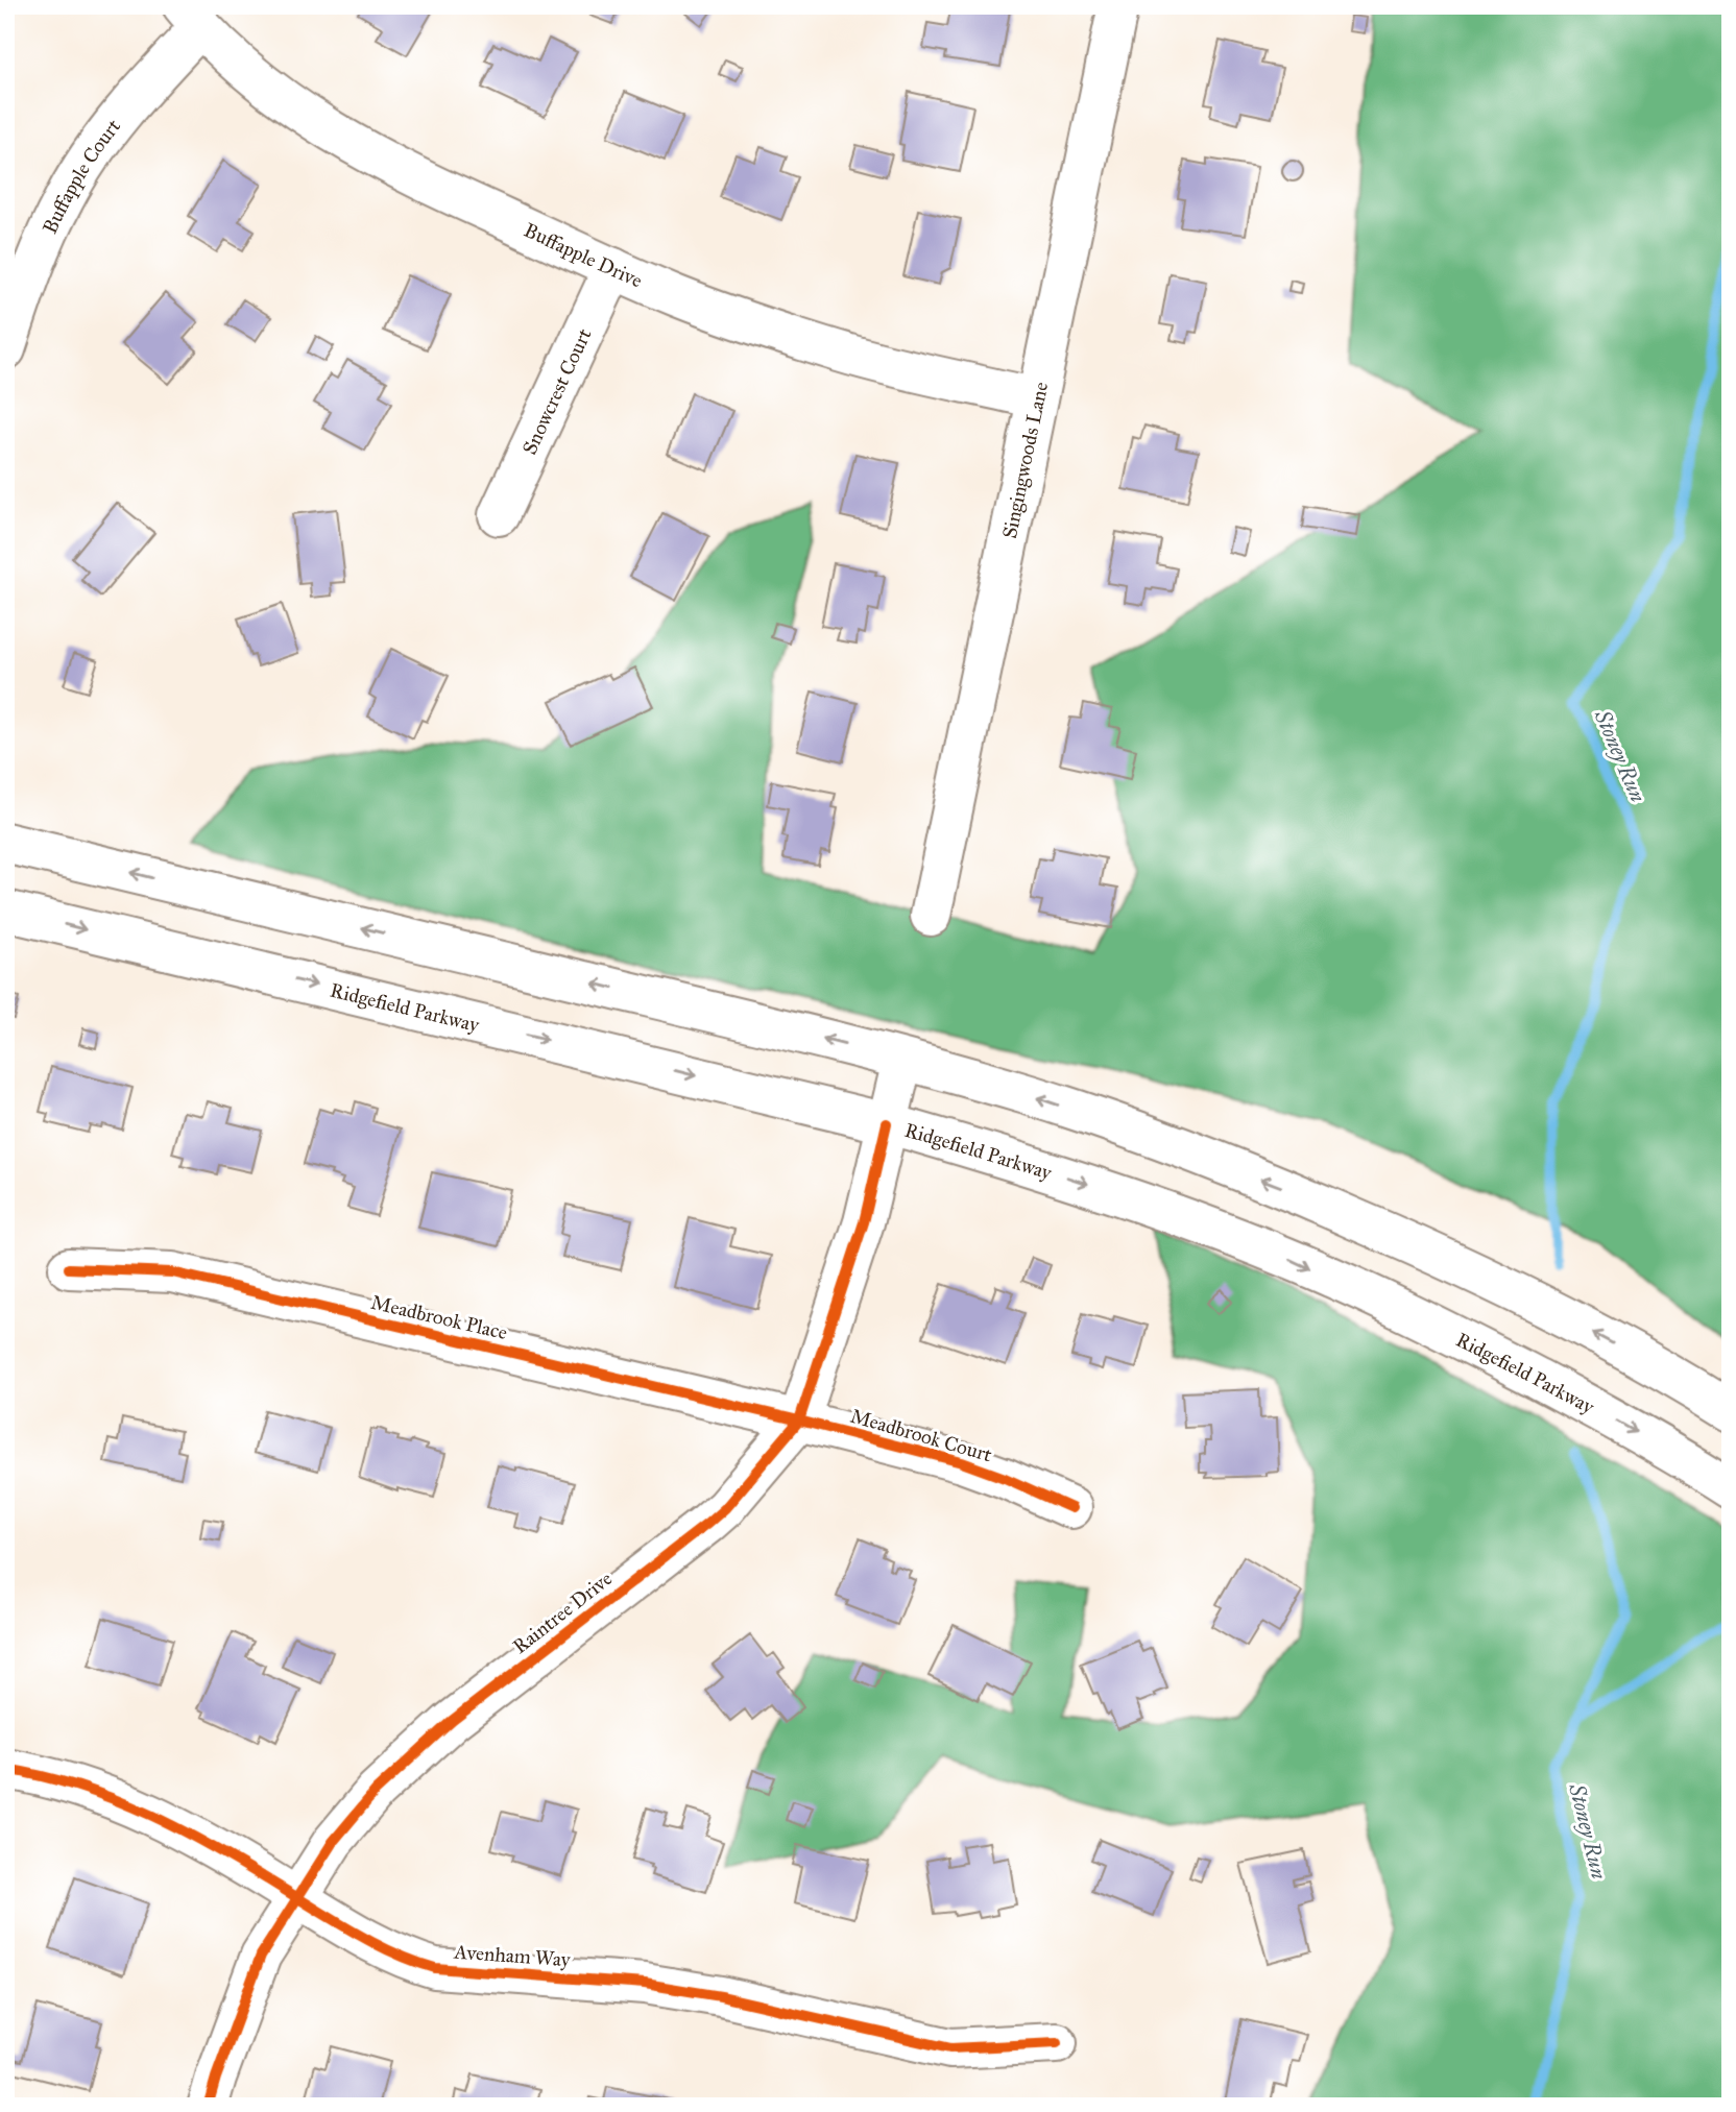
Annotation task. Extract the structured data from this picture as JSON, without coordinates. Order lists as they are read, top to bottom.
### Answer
{
  "streets": {
    "street": [
      "Buffapple Court",
      "Buffapple Drive",
      "Snowcrest Court",
      "Singingwoods Lane",
      "Ridgefield Parkway",
      "Meadbrook Place",
      "Meadbrook Court",
      "Raintree Drive",
      "Avenham Way"
    ]
  },
  "crossings": [
    ["Buffapple Court", "Buffapple Drive"],
    ["Buffapple Drive", "Snowcrest Court"],
    ["Buffapple Drive", "Singingwoods Lane"],
    ["Ridgefield Parkway", "Raintree Drive"],
    ["Meadbrook Place", "Meadbrook Court"],
    ["Meadbrook Place", "Raintree Drive"],
    ["Meadbrook Court", "Raintree Drive"],
    ["Raintree Drive", "Avenham Way"]
  ],
  "water": ["Stoney Run"]
}
